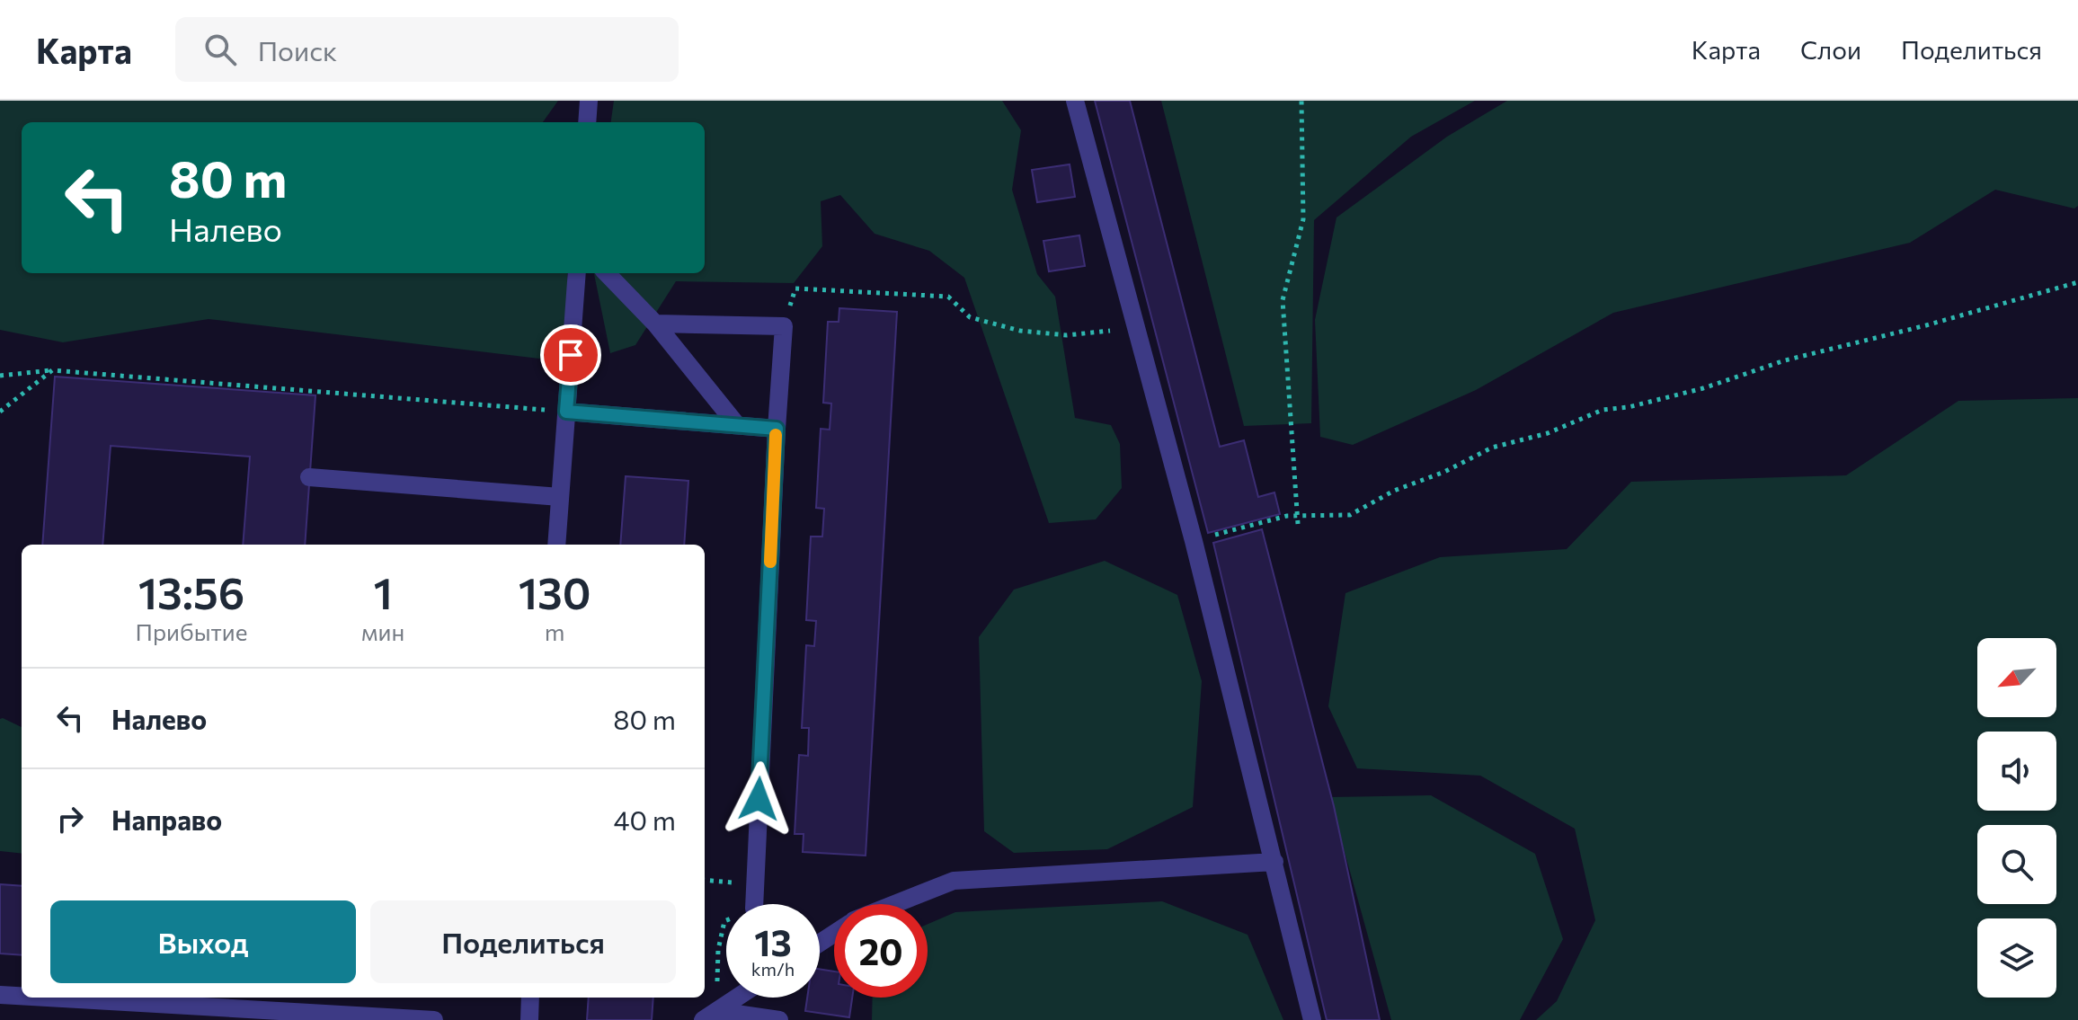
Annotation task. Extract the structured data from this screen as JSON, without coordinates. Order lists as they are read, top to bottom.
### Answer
{
  "north": "bottom left",
  "page": {
    "header": "Карта",
    "search": "Поиск",
    "nav": ["Карта", "Слои", "Поделиться"],
    "turn": ["80 m", "Налево"],
    "eta": [
      "13:56",
      "Прибытие",
      "1",
      "мин",
      "130",
      "m"
    ],
    "list": [
      {
        "name": "Налево",
        "value": "80 m"
      },
      {
        "name": "Направо",
        "value": "40 m"
      }
    ],
    "buttons": ["Выход", "Поделиться"],
    "speed": "13 km/h",
    "limit": "20"
  }
}
